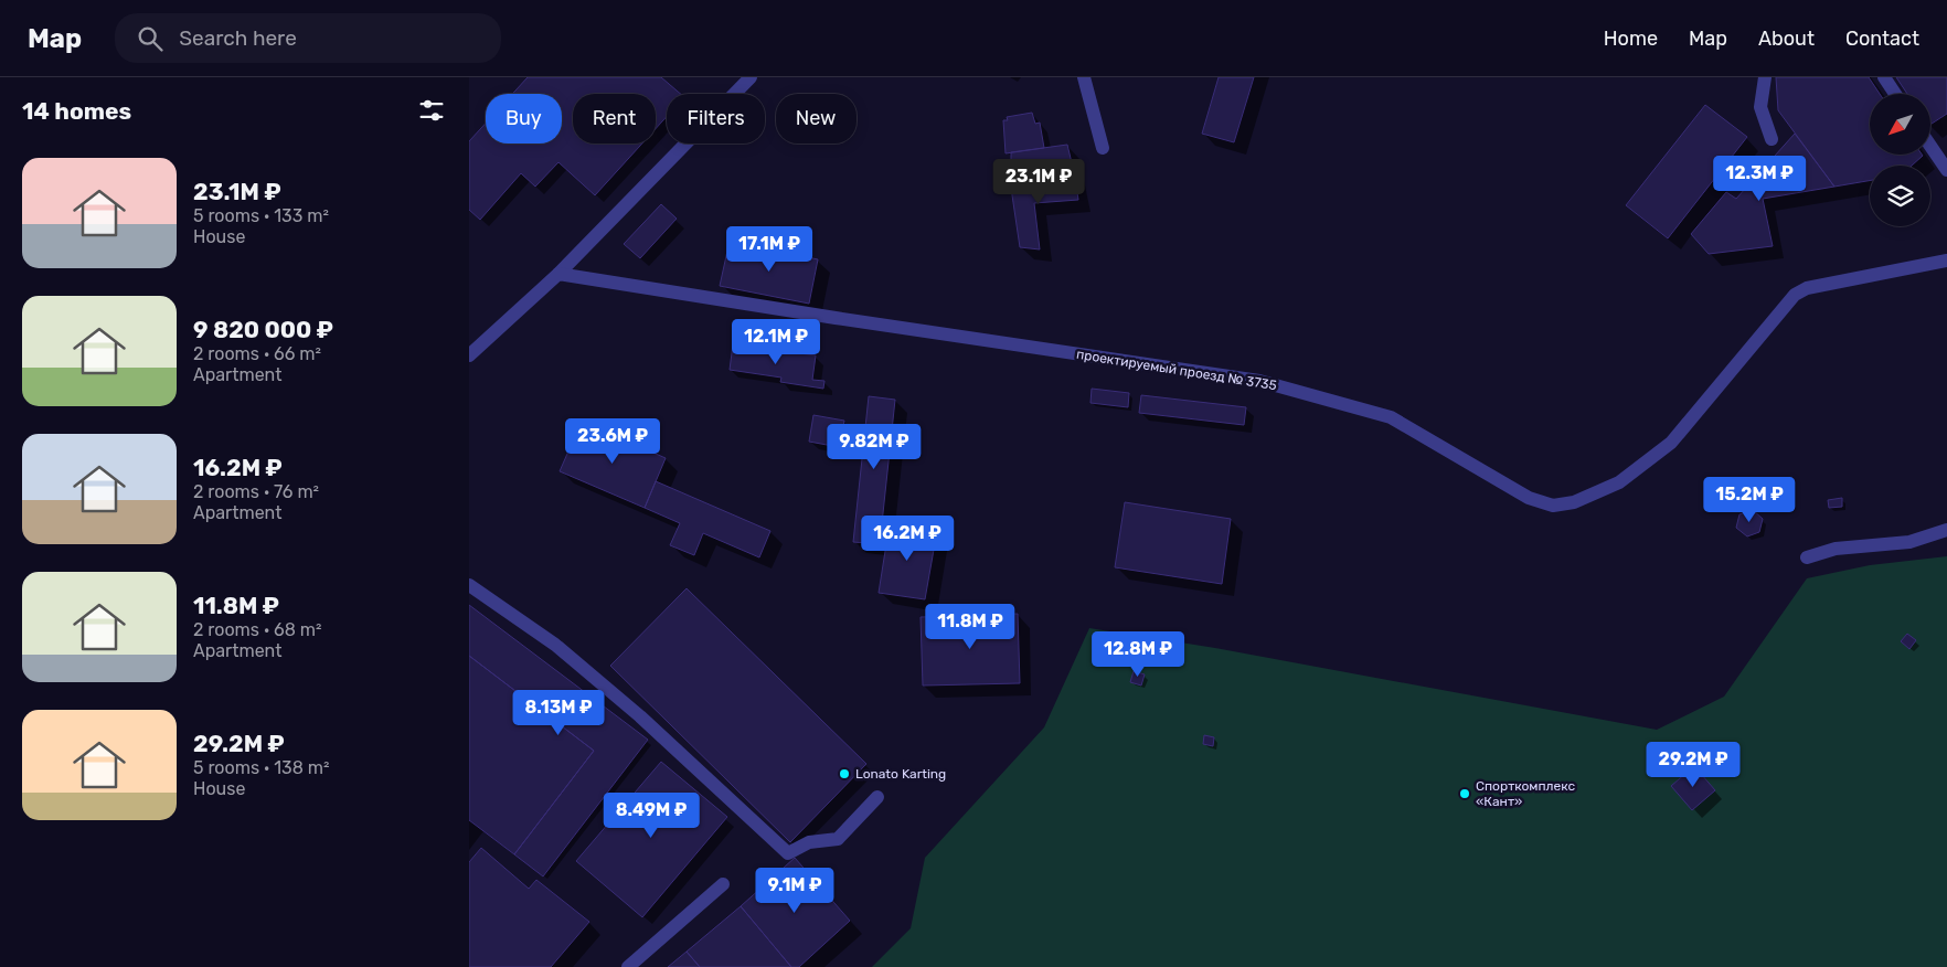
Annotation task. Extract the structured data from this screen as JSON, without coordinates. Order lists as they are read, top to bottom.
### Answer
{
  "streets": {
    "street": ["проектируемый проезд № 3735"]
  },
  "places": ["Lonato Karting", "Спорткомплекс «Кант»"],
  "north": "bottom left",
  "page": {
    "header": "Map",
    "search": "Search here",
    "nav": [
      "Home",
      "Map",
      "About",
      "Contact"
    ],
    "heading": "14 homes",
    "chip": [
      "Buy",
      "Rent",
      "Filters",
      "New"
    ],
    "list": [
      {
        "name": "23.1M ₽",
        "note": "5 rooms · 133 m² · House"
      },
      {
        "name": "9 820 000 ₽",
        "note": "2 rooms · 66 m² · Apartment"
      },
      {
        "name": "16.2M ₽",
        "note": "2 rooms · 76 m² · Apartment"
      },
      {
        "name": "11.8M ₽",
        "note": "2 rooms · 68 m² · Apartment"
      },
      {
        "name": "29.2M ₽",
        "note": "5 rooms · 138 m² · House"
      }
    ],
    "price": [
      "12.3M ₽",
      "23.1M ₽",
      "17.1M ₽",
      "12.1M ₽",
      "23.6M ₽",
      "9.82M ₽",
      "15.2M ₽",
      "16.2M ₽",
      "11.8M ₽",
      "12.8M ₽",
      "8.13M ₽",
      "29.2M ₽",
      "8.49M ₽",
      "9.1M ₽"
    ]
  }
}
